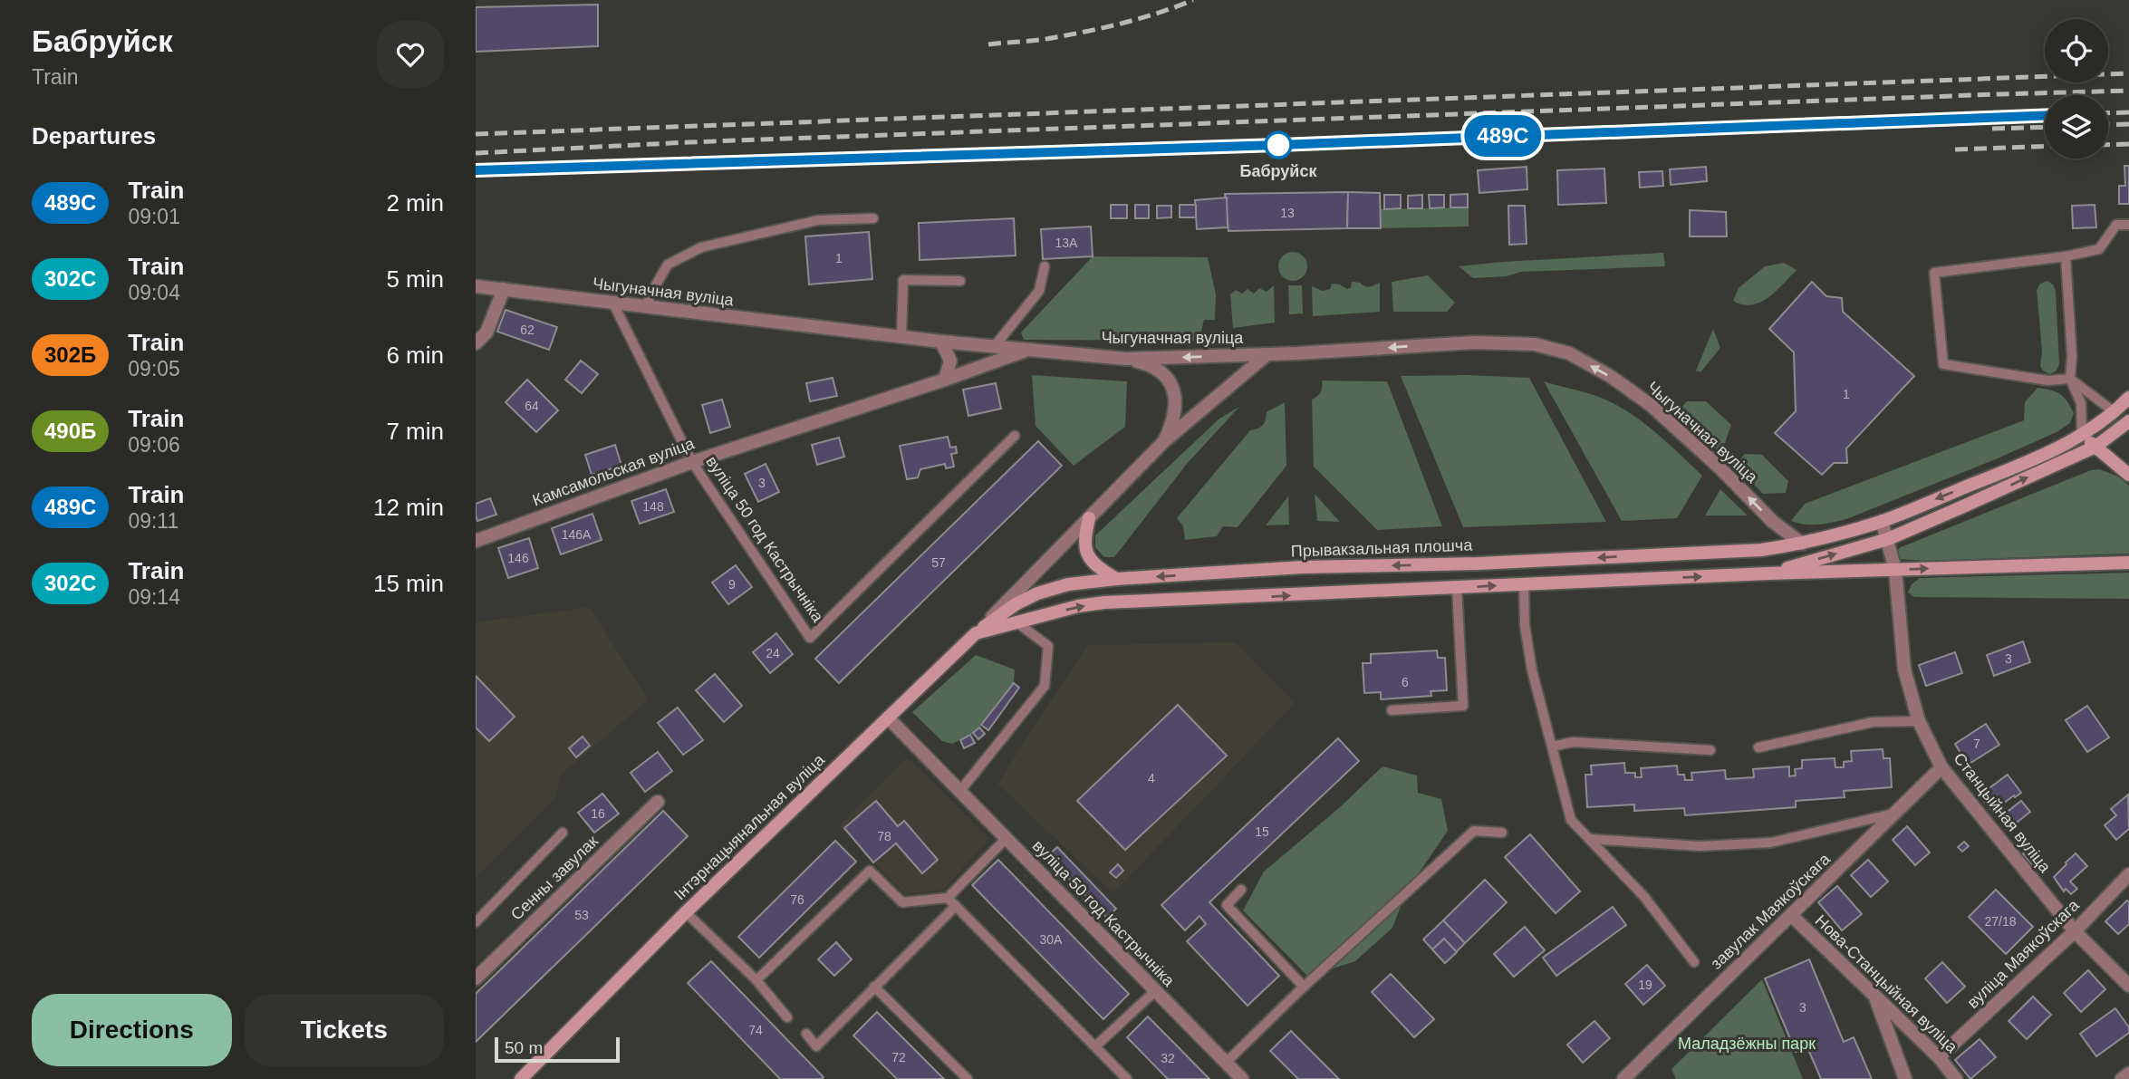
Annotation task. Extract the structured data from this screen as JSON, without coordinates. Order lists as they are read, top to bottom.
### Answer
{
  "streets": {
    "main road": ["Прывакзальная плошча", "Інтэрнацыянальная вуліца"],
    "street": [
      "Чыгуначная вуліца",
      "Камсамольская вуліца",
      "вуліца 50 год Кастрычніка",
      "Станцыйная вуліца",
      "Сенны завулак",
      "завулак Маякоўскага",
      "вуліца Маякоўскага",
      "Нова-Станцыйная вуліца"
    ]
  },
  "crossings": [
    ["Чыгуначная вуліца", "Камсамольская вуліца"],
    ["Чыгуначная вуліца", "вуліца 50 год Кастрычніка"],
    ["Чыгуначная вуліца", "Прывакзальная плошча"],
    ["Камсамольская вуліца", "вуліца 50 год Кастрычніка"],
    ["вуліца 50 год Кастрычніка", "Інтэрнацыянальная вуліца"],
    ["Прывакзальная плошча", "Станцыйная вуліца"],
    ["Прывакзальная плошча", "Інтэрнацыянальная вуліца"],
    ["Станцыйная вуліца", "завулак Маякоўскага"],
    ["Станцыйная вуліца", "вуліца Маякоўскага"],
    ["завулак Маякоўскага", "Нова-Станцыйная вуліца"],
    ["вуліца Маякоўскага", "Нова-Станцыйная вуліца"]
  ],
  "one_way": ["Чыгуначная вуліца"],
  "parks": ["Маладзёжны парк"],
  "places": ["Бабруйск"],
  "house_numbers": [
    "13",
    "13А",
    "1",
    "62",
    "1",
    "64",
    "3",
    "148",
    "146А",
    "146",
    "57",
    "9",
    "24",
    "3",
    "6",
    "7",
    "4",
    "16",
    "15",
    "78",
    "76",
    "53",
    "27/18",
    "30А",
    "19",
    "3",
    "74",
    "72",
    "32"
  ],
  "scale_bar": "50 m",
  "page": {
    "heading": [
      ["Бабруйск", "Train"],
      "Departures"
    ],
    "on_map": "489С",
    "list": [
      {
        "mark": "489С",
        "name": "Train",
        "note": "09:01",
        "value": "2 min"
      },
      {
        "mark": "302С",
        "name": "Train",
        "note": "09:04",
        "value": "5 min"
      },
      {
        "mark": "302Б",
        "name": "Train",
        "note": "09:05",
        "value": "6 min"
      },
      {
        "mark": "490Б",
        "name": "Train",
        "note": "09:06",
        "value": "7 min"
      },
      {
        "mark": "489С",
        "name": "Train",
        "note": "09:11",
        "value": "12 min"
      },
      {
        "mark": "302С",
        "name": "Train",
        "note": "09:14",
        "value": "15 min"
      }
    ],
    "buttons": ["Directions", "Tickets"],
    "scale": "50 m"
  }
}
